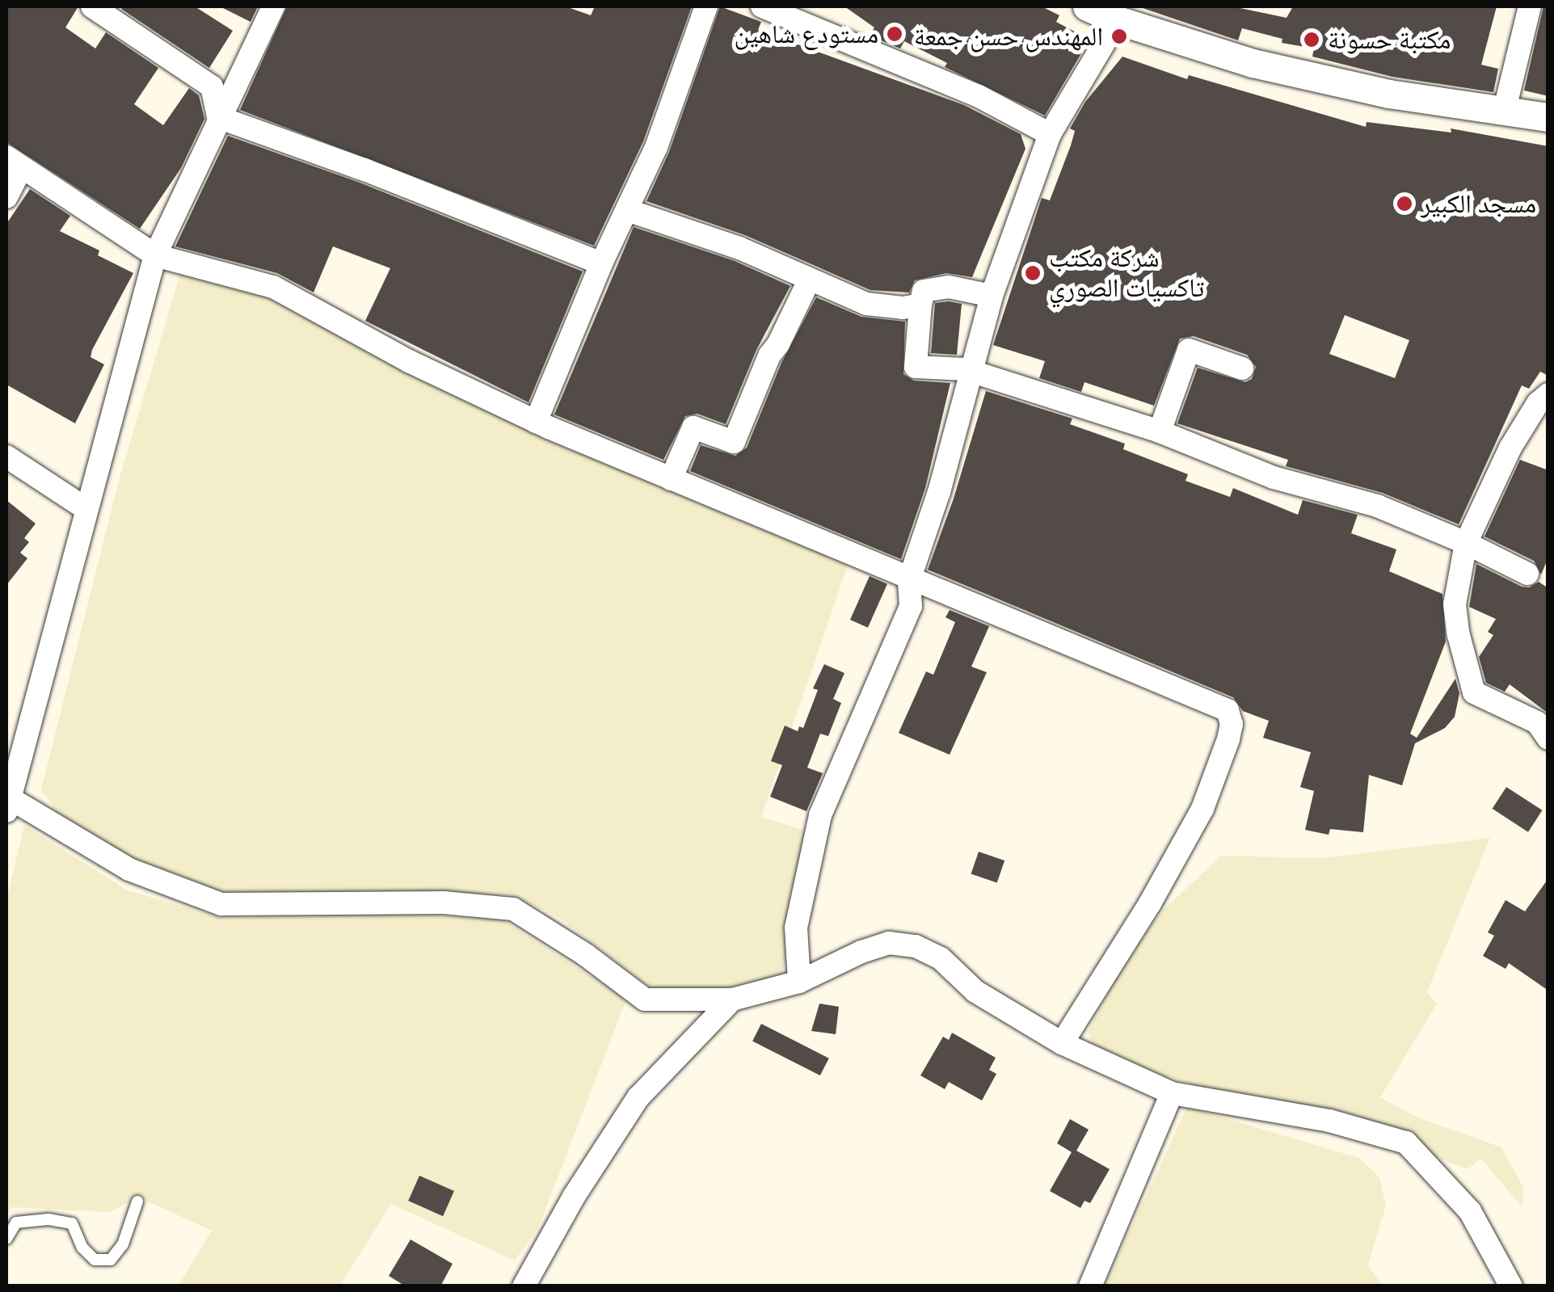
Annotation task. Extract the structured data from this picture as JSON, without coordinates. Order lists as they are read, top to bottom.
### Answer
{
  "places": [
    "مستودع شاهين",
    "المهندس حسن جمعة",
    "مكتبة حسونة",
    "مسجد الكبير",
    "شركة مكتب تاكسيات الصوري"
  ]
}
